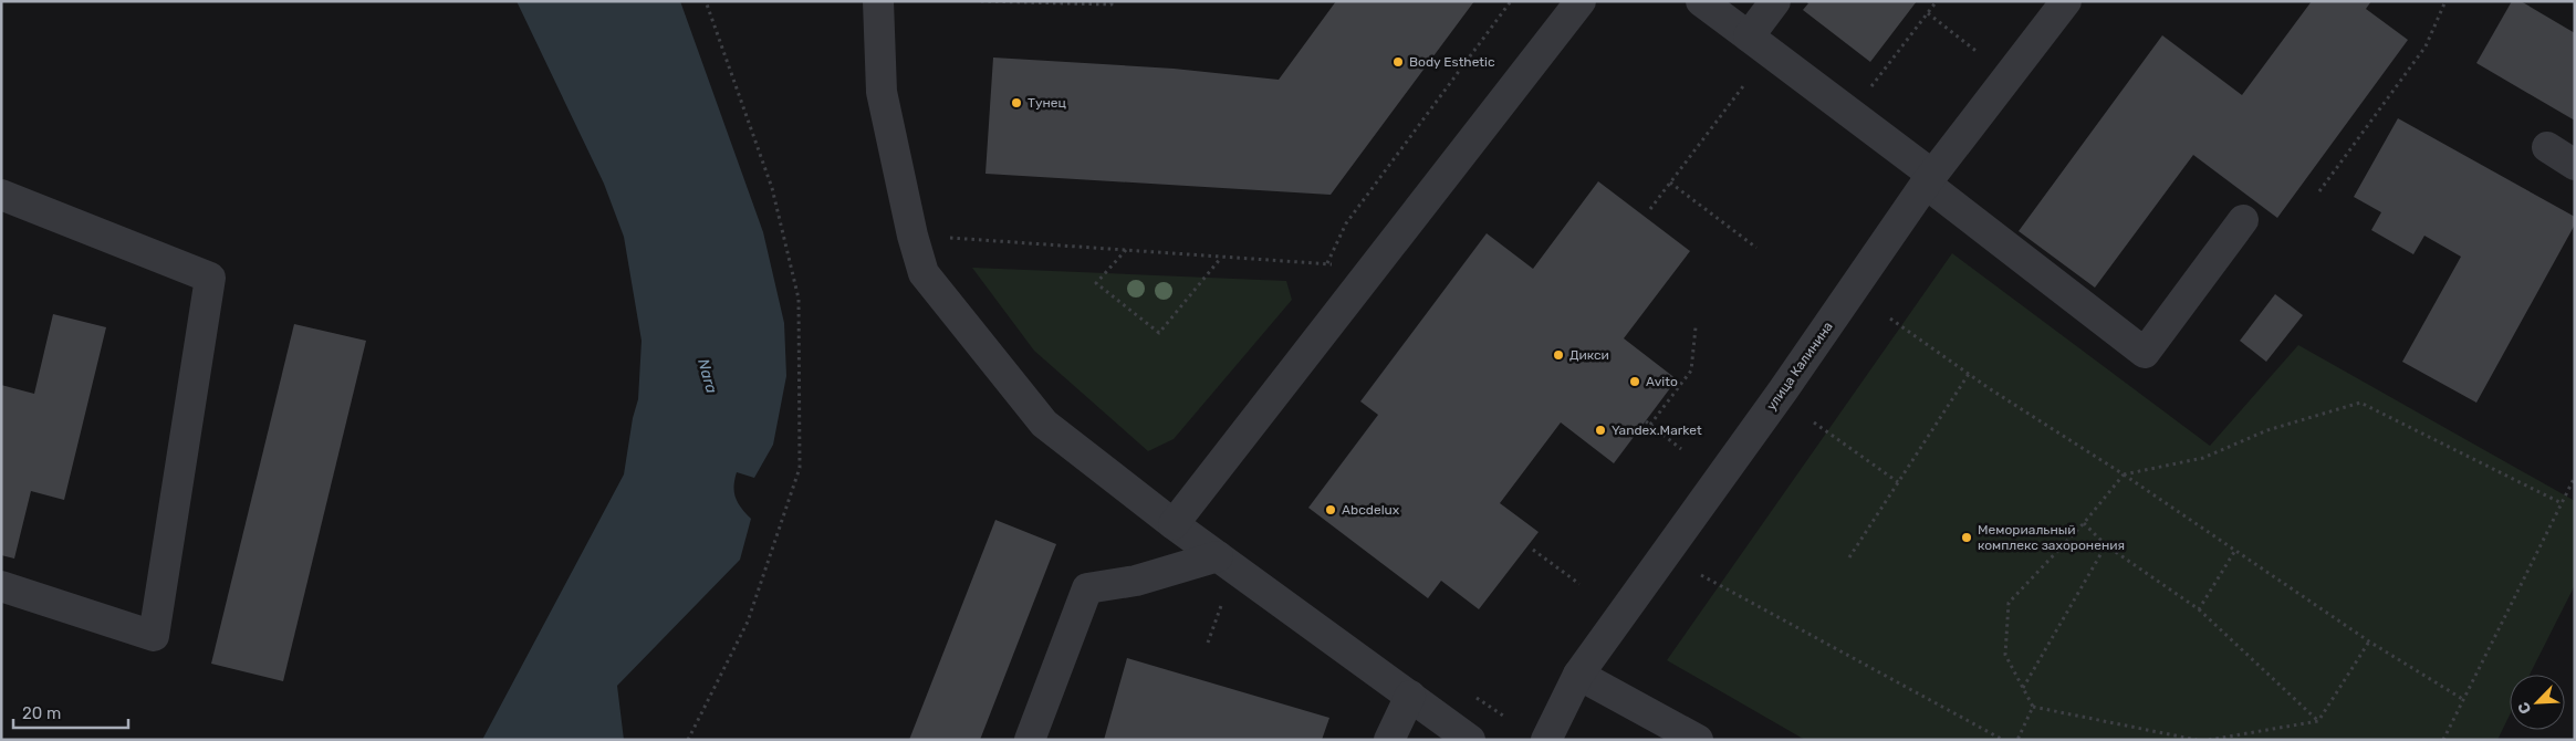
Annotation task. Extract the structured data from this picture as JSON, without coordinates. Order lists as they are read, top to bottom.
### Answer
{
  "streets": {
    "street": ["улица Калинина"]
  },
  "water": ["Nara"],
  "places": [
    "Body Esthetic",
    "Тунец",
    "Дикси",
    "Avito",
    "Yandex.Market",
    "Abcdelux",
    "Мемориальный комплекс захоронения"
  ],
  "scale_bar": "20 m",
  "north": "bottom left"
}
